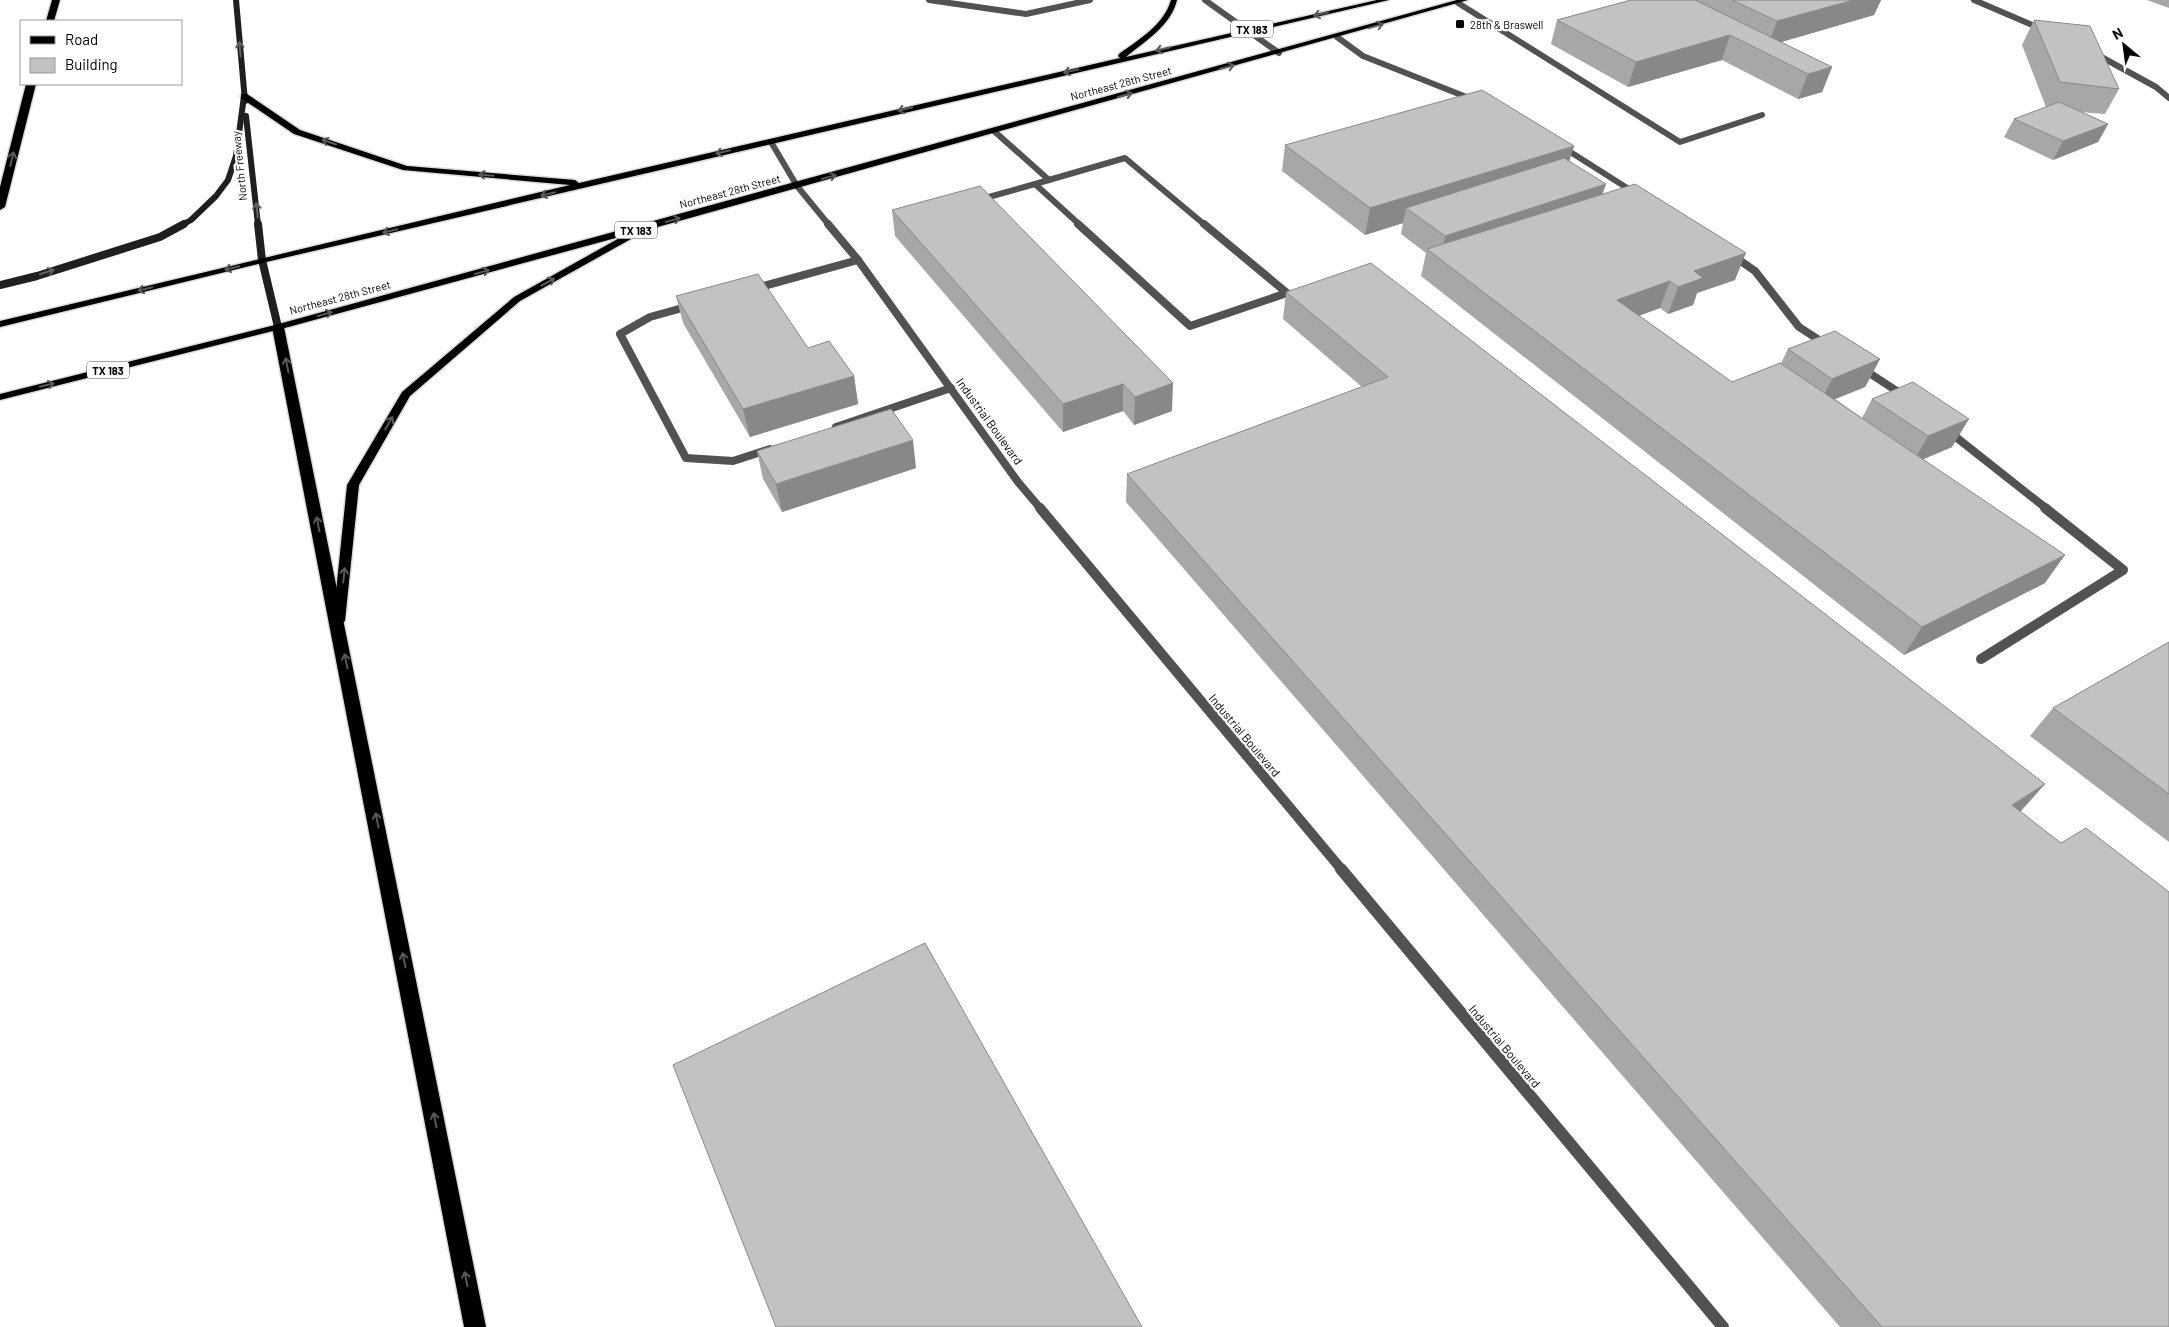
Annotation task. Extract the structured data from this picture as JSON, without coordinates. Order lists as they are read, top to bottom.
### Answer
{
  "streets": {
    "main road": ["TX 183", "Northeast 28th Street", "North Freeway"],
    "street": ["Industrial Boulevard"]
  },
  "crossings": [
    ["Northeast 28th Street", "North Freeway"],
    ["Northeast 28th Street", "Industrial Boulevard"]
  ],
  "one_way": ["North Freeway"],
  "places": {
    "transit": ["28th & Braswell"]
  },
  "legend": ["Road", "Building"],
  "north": "top left"
}
